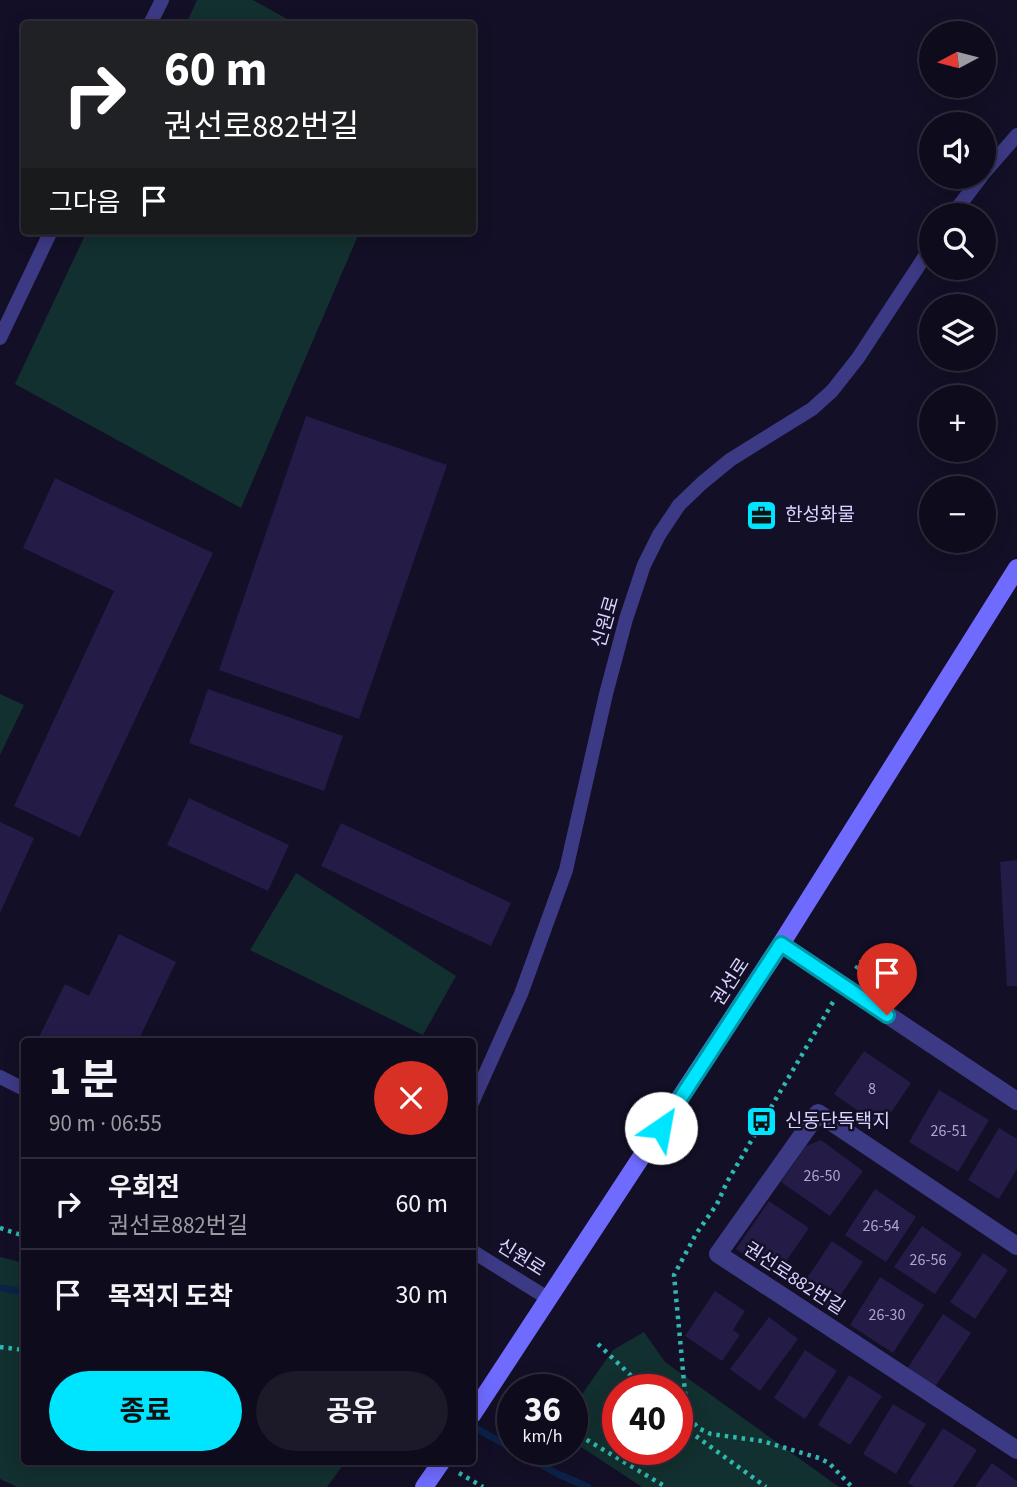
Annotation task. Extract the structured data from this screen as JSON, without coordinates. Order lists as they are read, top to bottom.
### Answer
{
  "streets": {
    "street": ["권선로", "권선로882번길"],
    "lane": ["신원로"]
  },
  "crossings": [
    ["신원로", "권선로"]
  ],
  "places": {
    "office": ["한성화물"],
    "bus stop": ["신동단독택지"]
  },
  "house_numbers": [
    "8",
    "26-51",
    "26-50",
    "26-54",
    "26-56",
    "26-30"
  ],
  "north": "left",
  "page": {
    "map_buttons": ["+", "−"],
    "turn": ["60 m", "권선로882번길"],
    "then": "그다음",
    "heading": ["1 분", "90 m · 06:55"],
    "list": [
      {
        "name": "우회전",
        "note": "권선로882번길",
        "value": "60 m"
      },
      {
        "name": "목적지 도착",
        "value": "30 m"
      }
    ],
    "buttons": ["종료", "공유"],
    "speed": "36 km/h",
    "limit": "40"
  }
}
